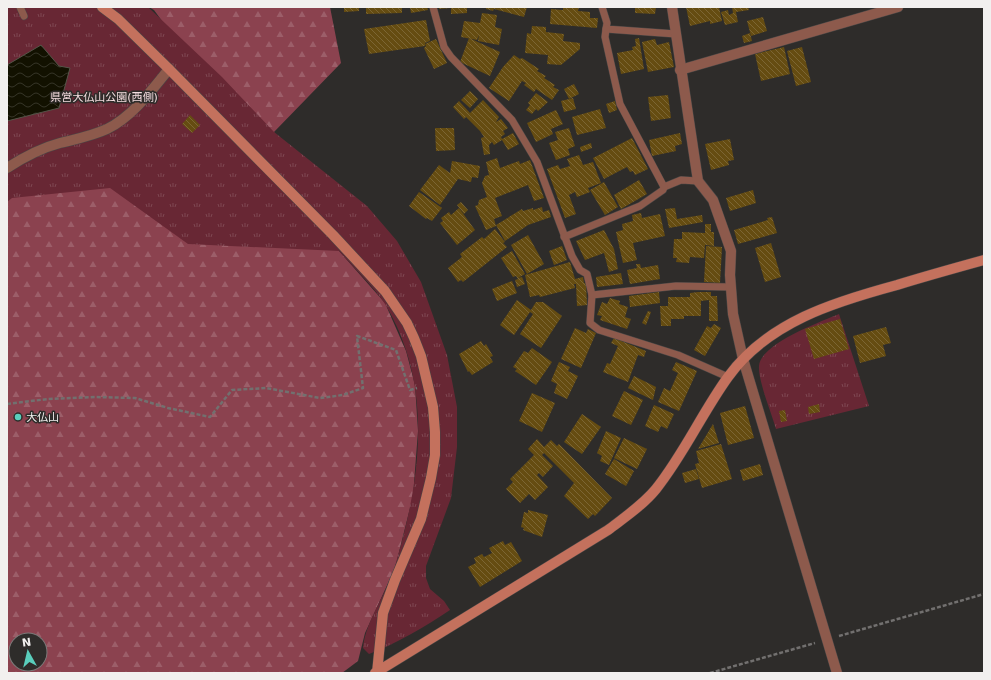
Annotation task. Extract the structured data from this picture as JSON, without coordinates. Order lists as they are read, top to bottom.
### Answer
{
  "parks": ["県営大仏山公園(西側)"],
  "places": ["大仏山"],
  "north": "top"
}
